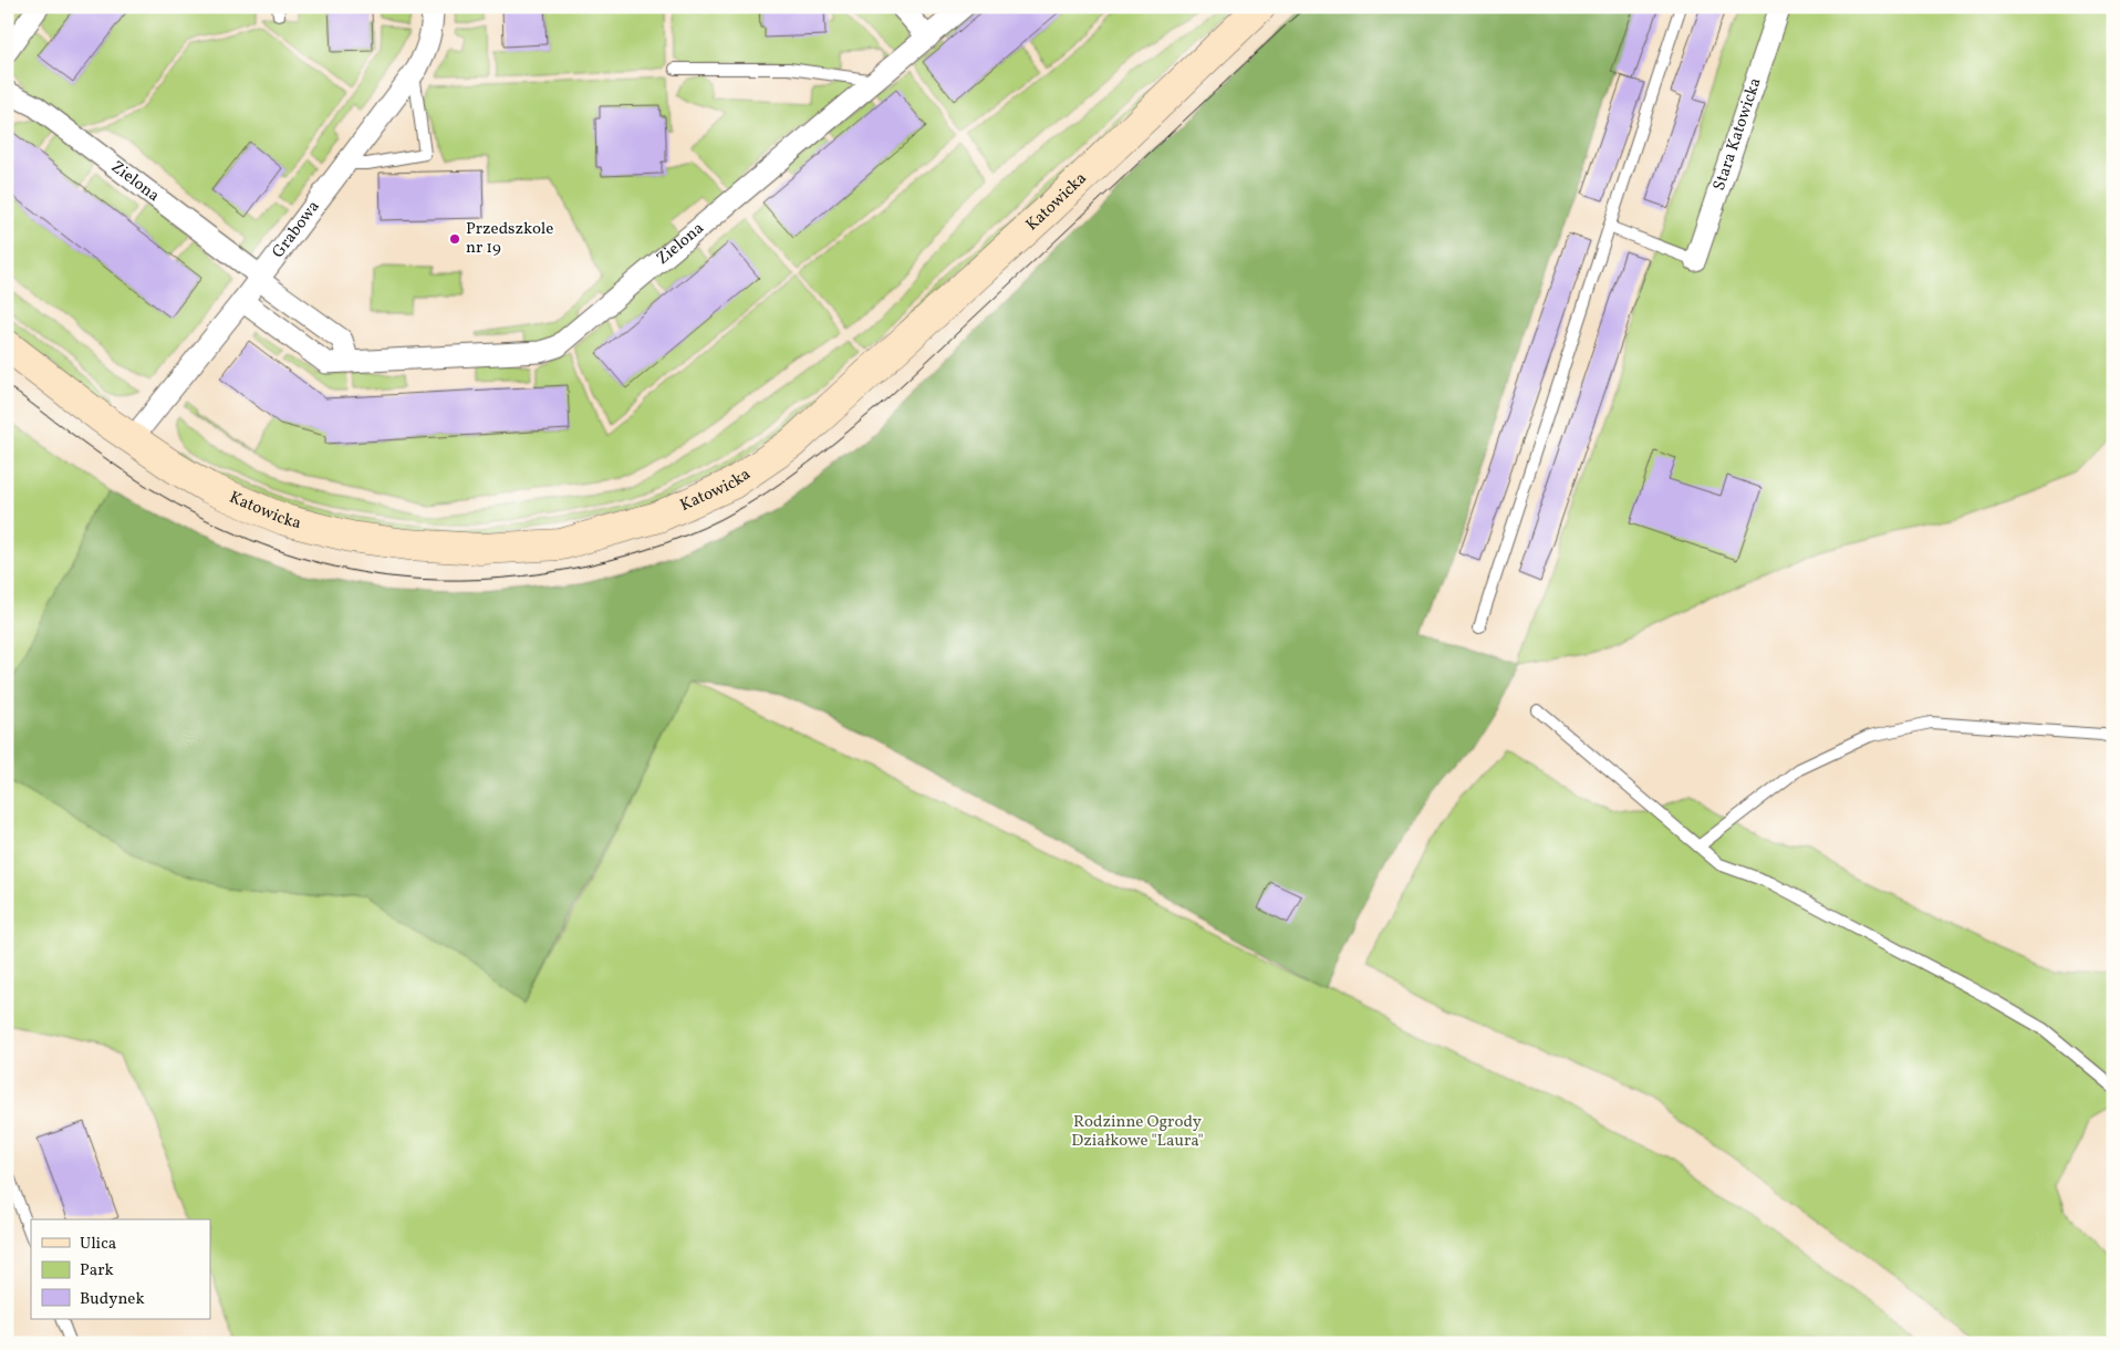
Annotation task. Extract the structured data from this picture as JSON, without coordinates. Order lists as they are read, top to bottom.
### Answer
{
  "streets": {
    "main road": ["Katowicka"],
    "street": ["Stara Katowicka", "Zielona", "Grabowa"]
  },
  "crossings": [
    ["Zielona", "Grabowa"],
    ["Katowicka", "Grabowa"]
  ],
  "parks": ["Rodzinne Ogrody Działkowe \"Laura\""],
  "places": ["Przedszkole nr 19"],
  "legend": ["Ulica", "Park", "Budynek"]
}
